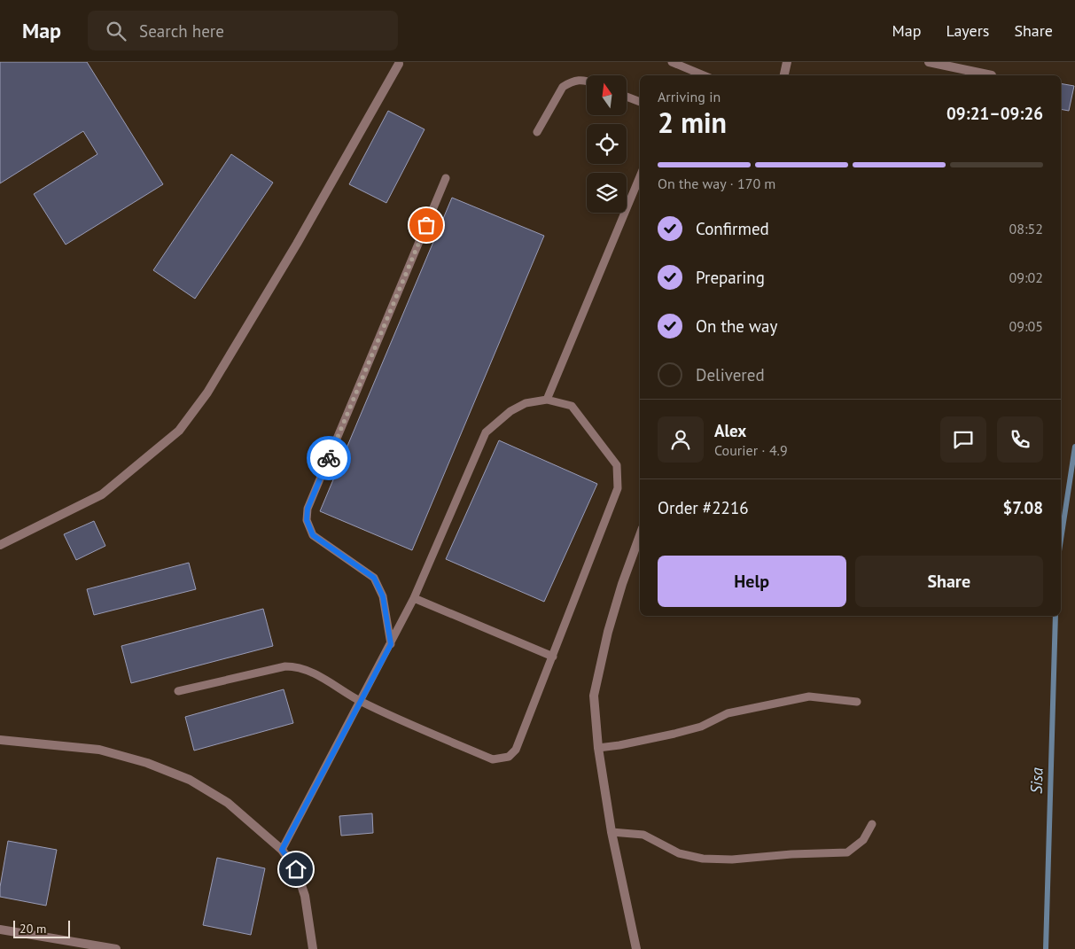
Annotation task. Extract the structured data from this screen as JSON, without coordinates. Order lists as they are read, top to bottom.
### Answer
{
  "water": ["Sisa"],
  "scale_bar": "20 m",
  "north": "top",
  "page": {
    "header": "Map",
    "search": "Search here",
    "nav": ["Map", "Layers", "Share"],
    "heading": ["2 min", "Arriving in", "09:21–09:26"],
    "panel": [
      "Alex",
      "Courier · 4.9",
      "Order #2216",
      "$7.08"
    ],
    "bar": "On the way · 170 m",
    "list": [
      ["Confirmed", "08:52"],
      ["Preparing", "09:02"],
      ["On the way", "09:05"],
      "Delivered"
    ],
    "buttons": ["Help", "Share"],
    "scale": "20 m"
  }
}
